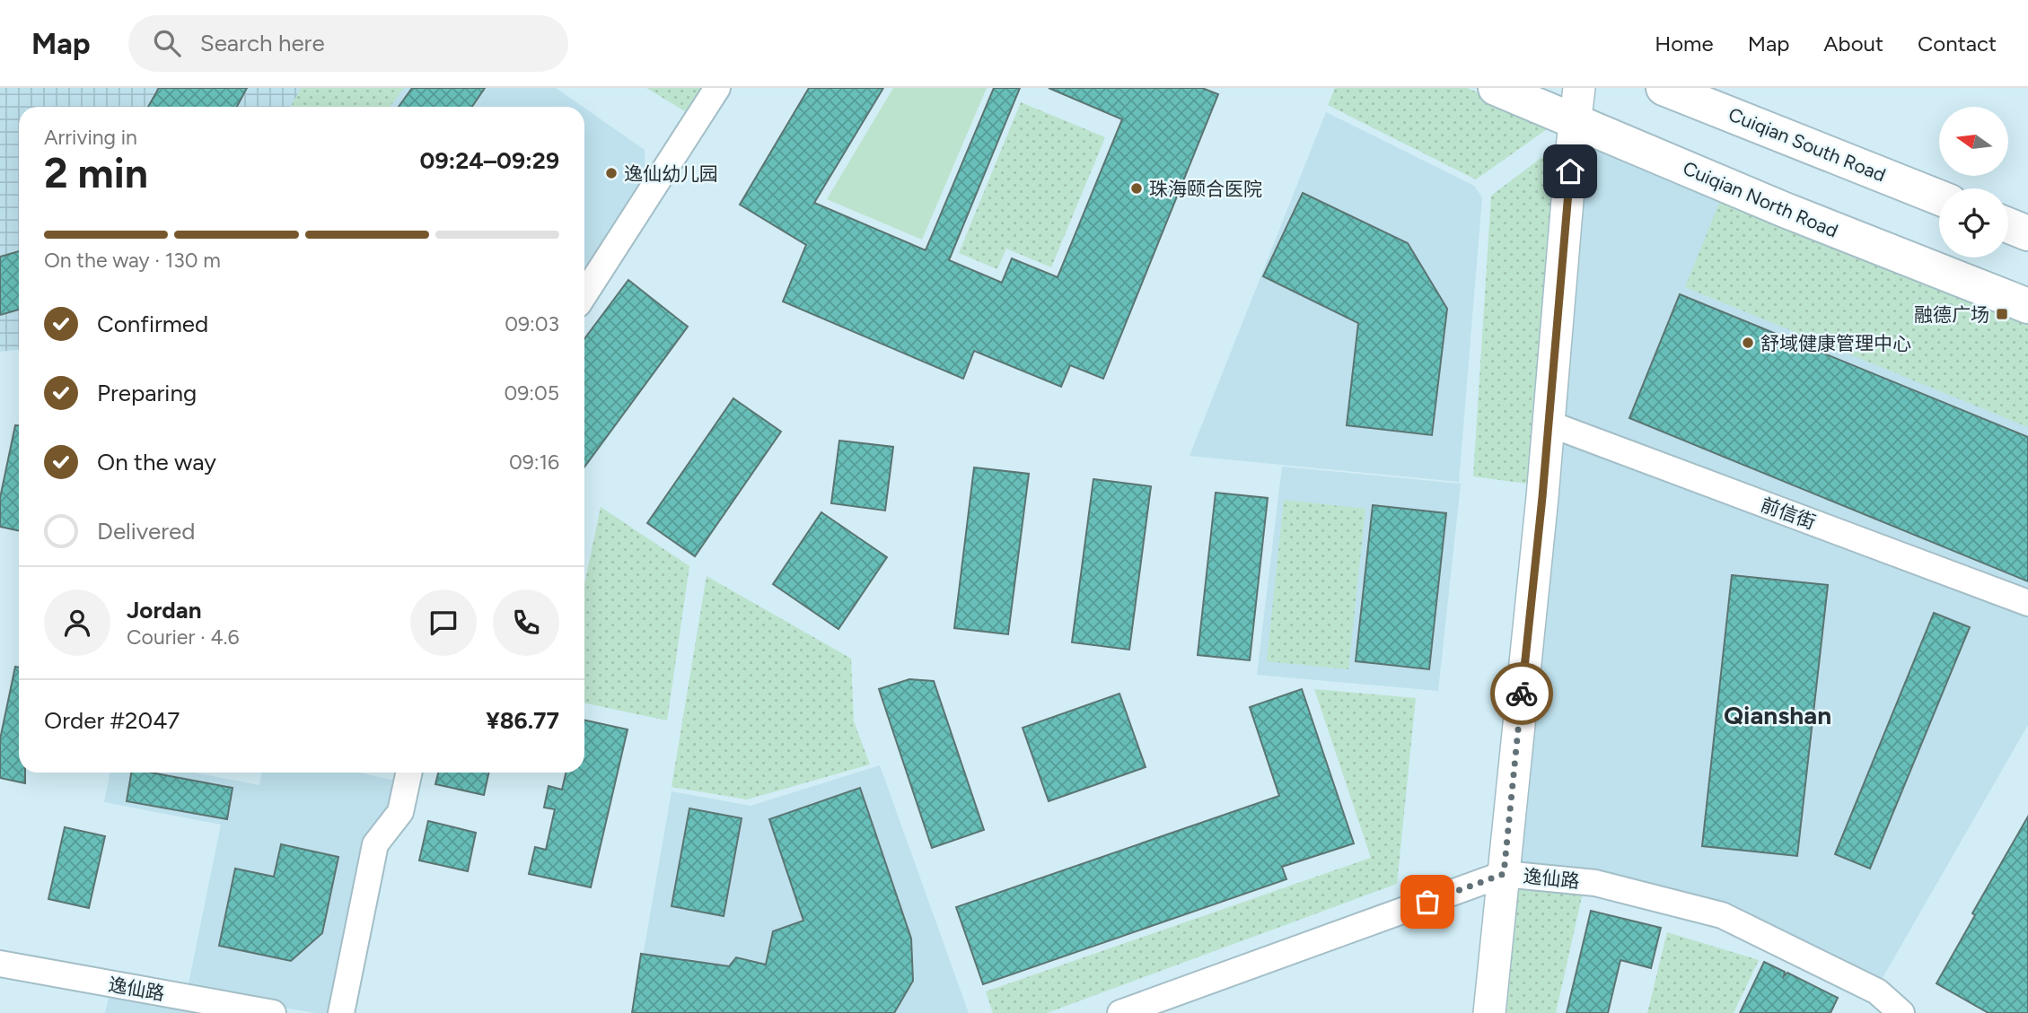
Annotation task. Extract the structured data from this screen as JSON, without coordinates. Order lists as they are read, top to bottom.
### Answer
{
  "streets": {
    "main road": ["Cuiqian South Road", "Cuiqian North Road"],
    "street": ["前信街", "逸仙路"]
  },
  "districts": ["Qianshan"],
  "places": {
    "other": ["逸仙幼儿园", "珠海颐合医院", "舒域健康管理中心"],
    "transit": ["融德广场"]
  },
  "north": "left",
  "page": {
    "header": "Map",
    "search": "Search here",
    "nav": [
      "Home",
      "Map",
      "About",
      "Contact"
    ],
    "heading": ["2 min", "Arriving in", "09:24–09:29"],
    "panel": [
      "Jordan",
      "Courier · 4.6",
      "Order #2047",
      "¥86.77"
    ],
    "bar": "On the way · 130 m",
    "list": [
      ["Confirmed", "09:03"],
      ["Preparing", "09:05"],
      ["On the way", "09:16"],
      "Delivered"
    ]
  }
}
